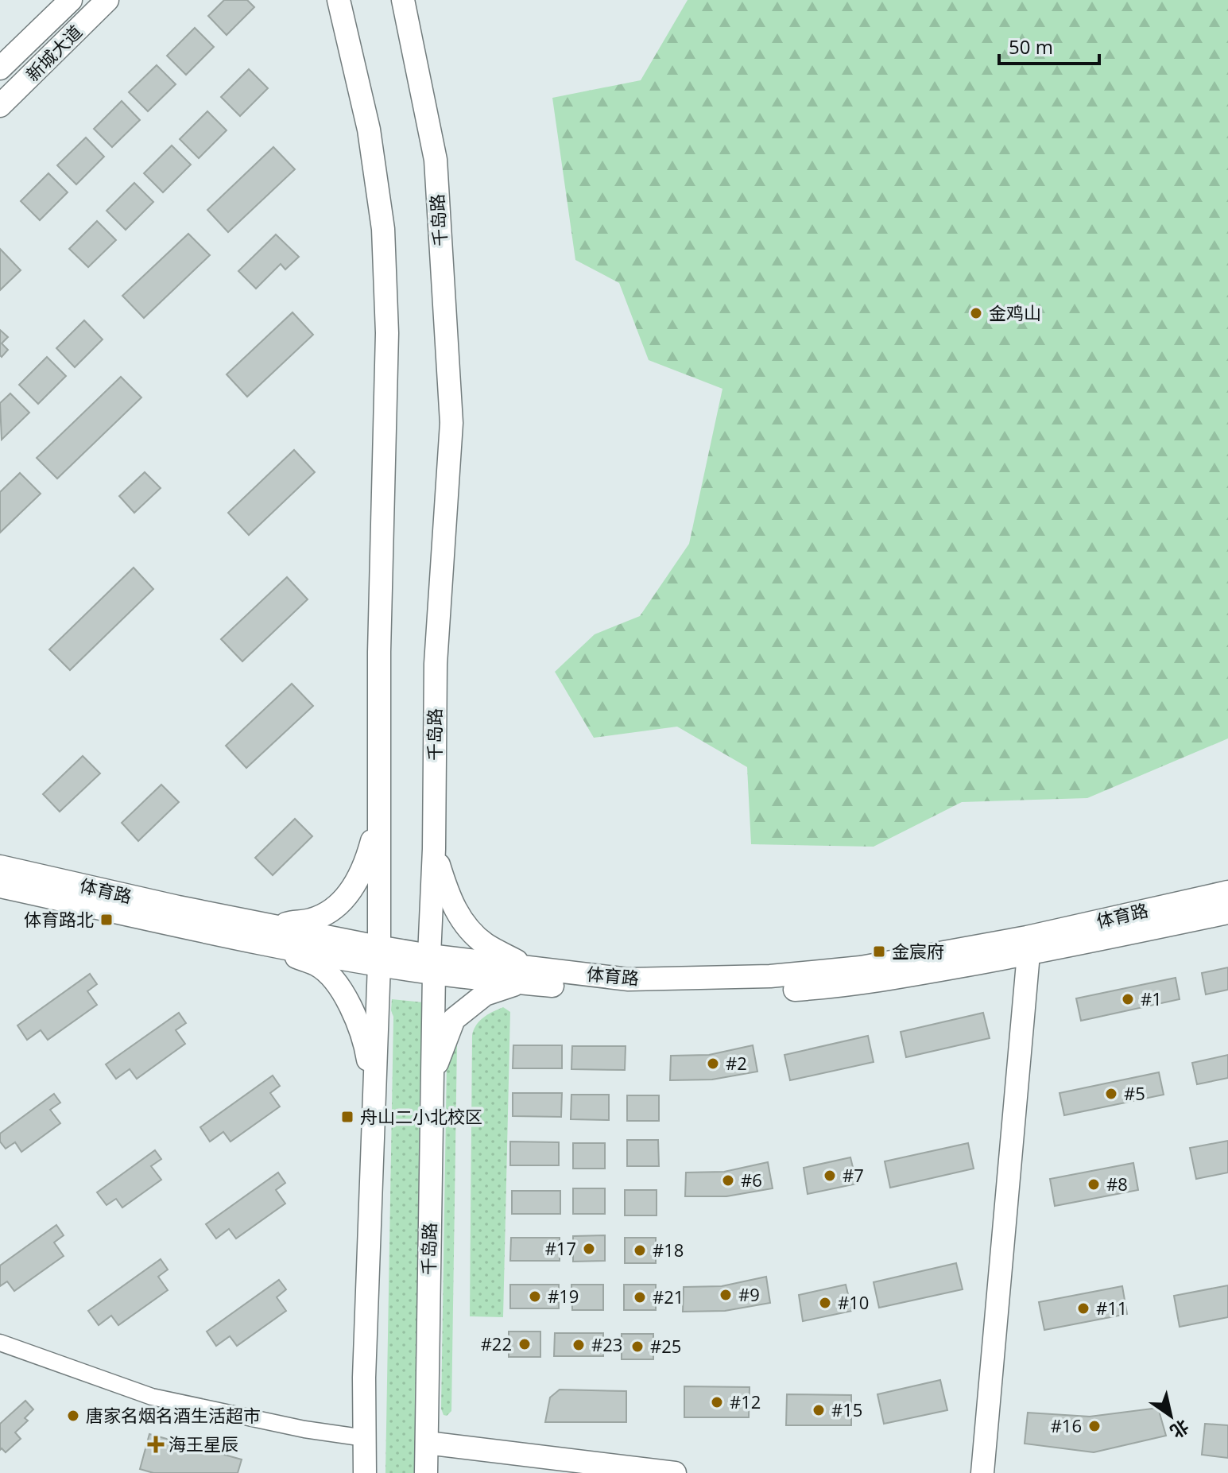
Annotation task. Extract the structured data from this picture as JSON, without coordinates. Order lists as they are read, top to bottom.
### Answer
{
  "streets": {
    "street": ["新城大道", "千岛路", "体育路"]
  },
  "crossings": [
    ["千岛路", "体育路"]
  ],
  "places": {
    "other": [
      "金鸡山",
      "#1",
      "#2",
      "#5",
      "#7",
      "#6",
      "#8",
      "#17",
      "#18",
      "#9",
      "#19",
      "#21",
      "#10",
      "#11",
      "#22",
      "#23",
      "#25",
      "#12",
      "#15",
      "唐家名烟名酒生活超市",
      "#16"
    ],
    "transit": ["体育路北", "金宸府", "舟山二小北校区"],
    "health": ["海王星辰"]
  },
  "scale_bar": "50 m",
  "north": "bottom right"
}
